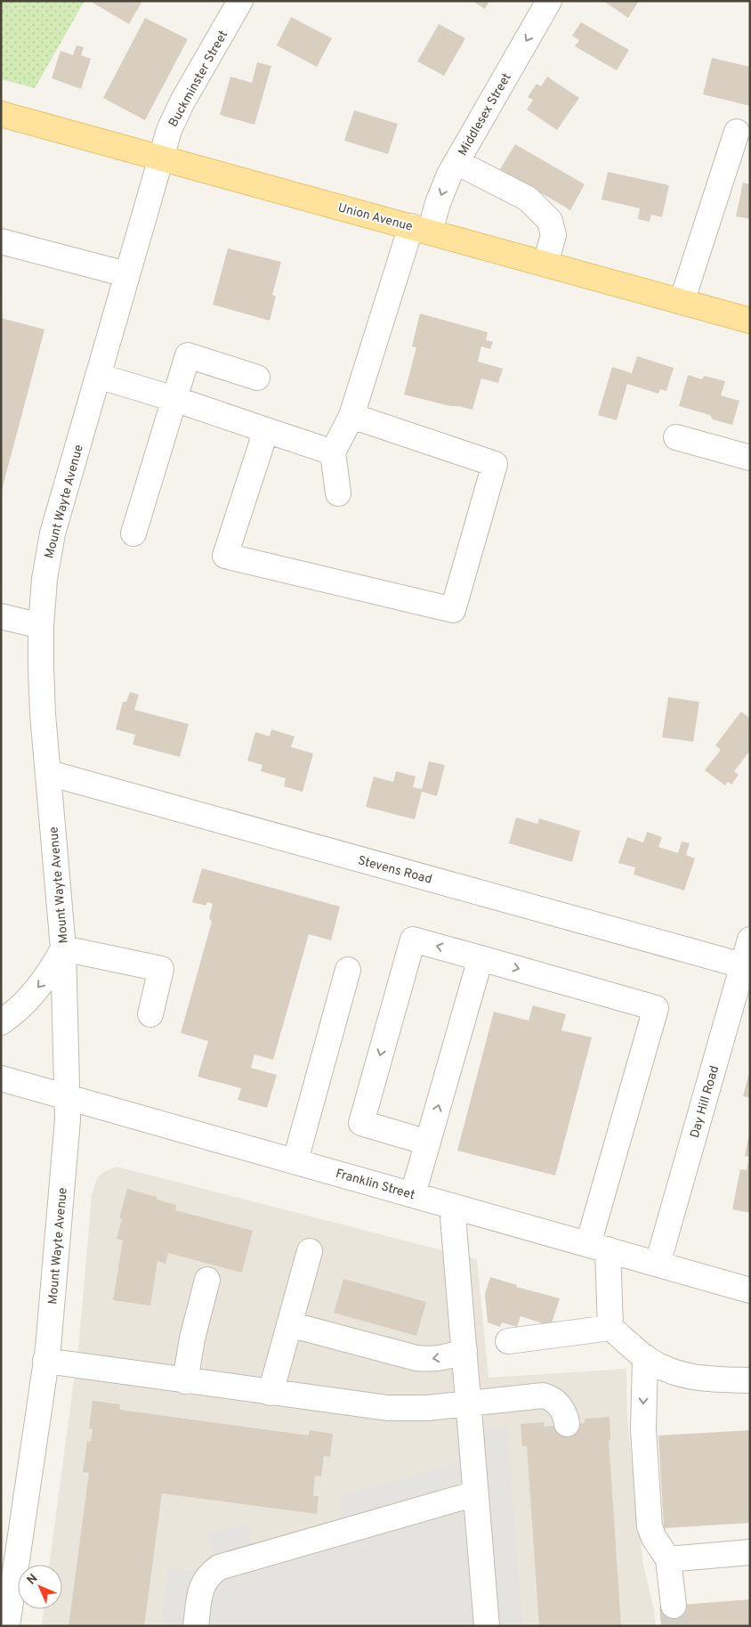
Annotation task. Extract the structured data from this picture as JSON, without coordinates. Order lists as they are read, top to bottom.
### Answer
{
  "streets": {
    "main road": ["Union Avenue"],
    "street": [
      "Buckminster Street",
      "Middlesex Street",
      "Mount Wayte Avenue",
      "Stevens Road",
      "Day Hill Road",
      "Franklin Street"
    ]
  },
  "crossings": [
    ["Buckminster Street", "Union Avenue"],
    ["Buckminster Street", "Mount Wayte Avenue"],
    ["Middlesex Street", "Union Avenue"],
    ["Union Avenue", "Mount Wayte Avenue"],
    ["Mount Wayte Avenue", "Stevens Road"],
    ["Mount Wayte Avenue", "Franklin Street"],
    ["Stevens Road", "Day Hill Road"],
    ["Day Hill Road", "Franklin Street"]
  ],
  "one_way": ["Middlesex Street"],
  "north": "top left"
}
